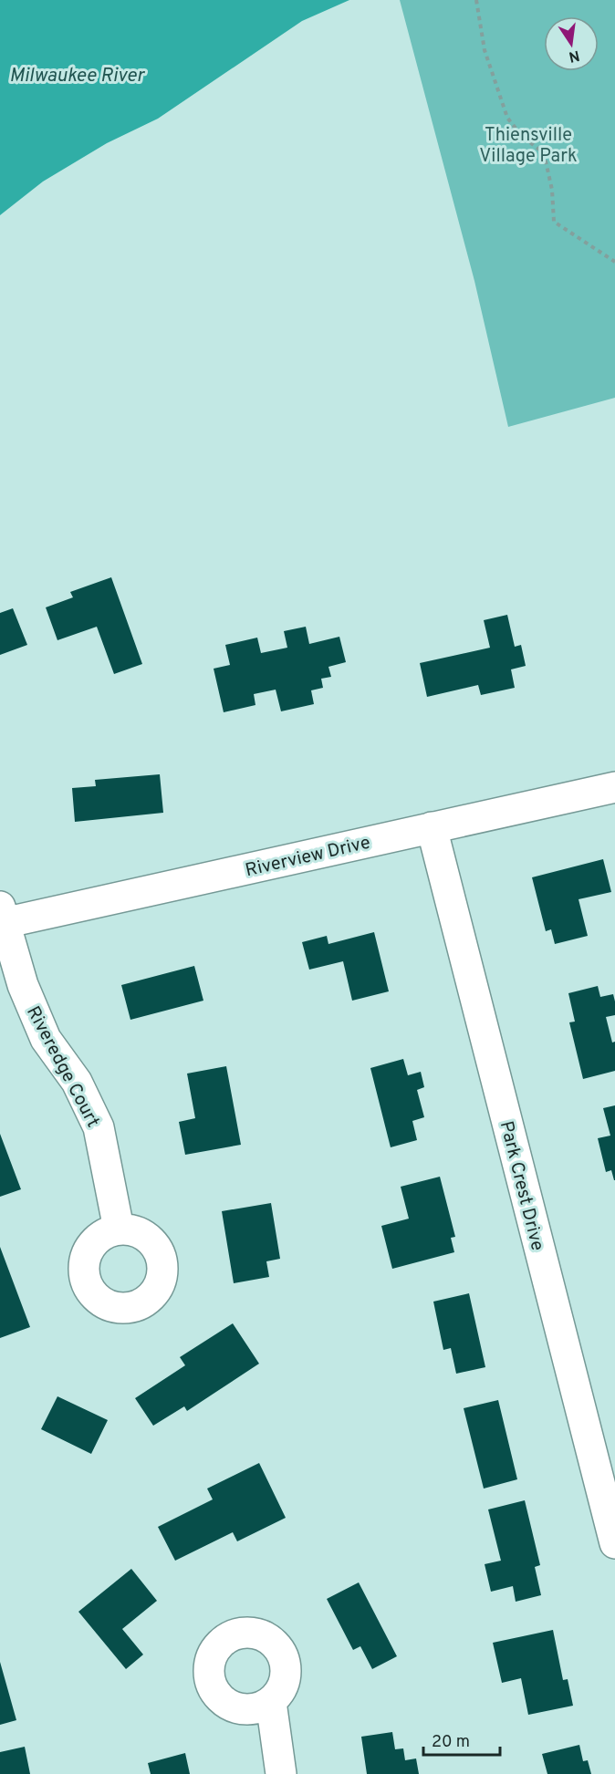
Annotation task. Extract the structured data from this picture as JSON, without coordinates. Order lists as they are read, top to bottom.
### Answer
{
  "streets": {
    "street": ["Riverview Drive", "Riveredge Court", "Park Crest Drive"]
  },
  "crossings": [
    ["Riverview Drive", "Riveredge Court"],
    ["Riverview Drive", "Park Crest Drive"]
  ],
  "water": ["Milwaukee River"],
  "parks": ["Thiensville Village Park"],
  "scale_bar": "20 m",
  "north": "bottom"
}
